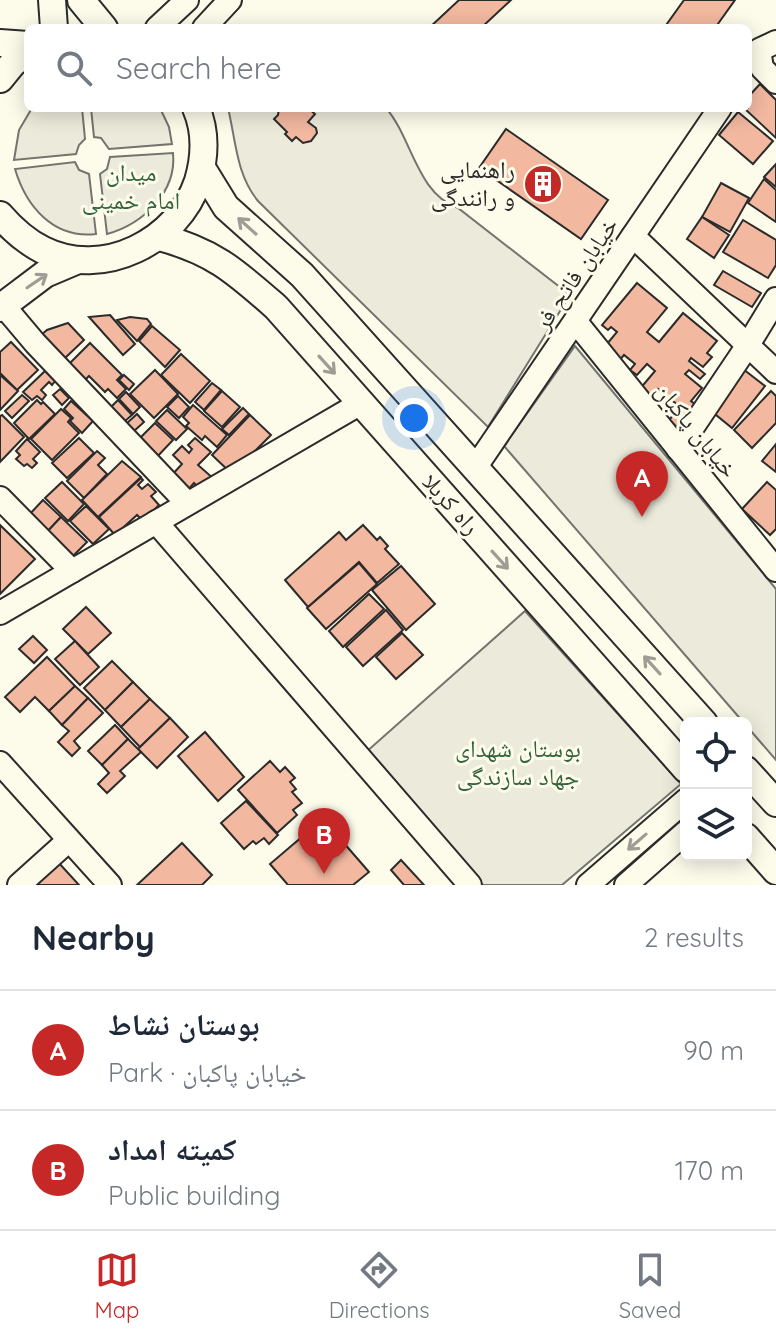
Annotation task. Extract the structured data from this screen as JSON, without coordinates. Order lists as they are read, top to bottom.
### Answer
{
  "streets": {
    "main road": ["راه کربلا"],
    "street": ["خیابان فاتح فر", "خیابان پاکبان"]
  },
  "crossings": [
    ["خیابان فاتح فر", "خیابان پاکبان"],
    ["خیابان فاتح فر", "راه کربلا"]
  ],
  "parks": ["میدان امام خمینی", "بوستان شهدای جهاد سازندگی"],
  "places": {
    "building": ["راهنمایی و رانندگی"]
  },
  "page": {
    "search": "Search here",
    "pins": ["A", "B"],
    "heading": ["Nearby", "2 results"],
    "list": [
      {
        "mark": "A",
        "name": "بوستان نشاط",
        "note": "Park · خیابان پاکبان",
        "value": "90 m"
      },
      {
        "mark": "B",
        "name": "کمیته امداد",
        "note": "Public building",
        "value": "170 m"
      }
    ],
    "nav": ["Map", "Directions", "Saved"]
  }
}
